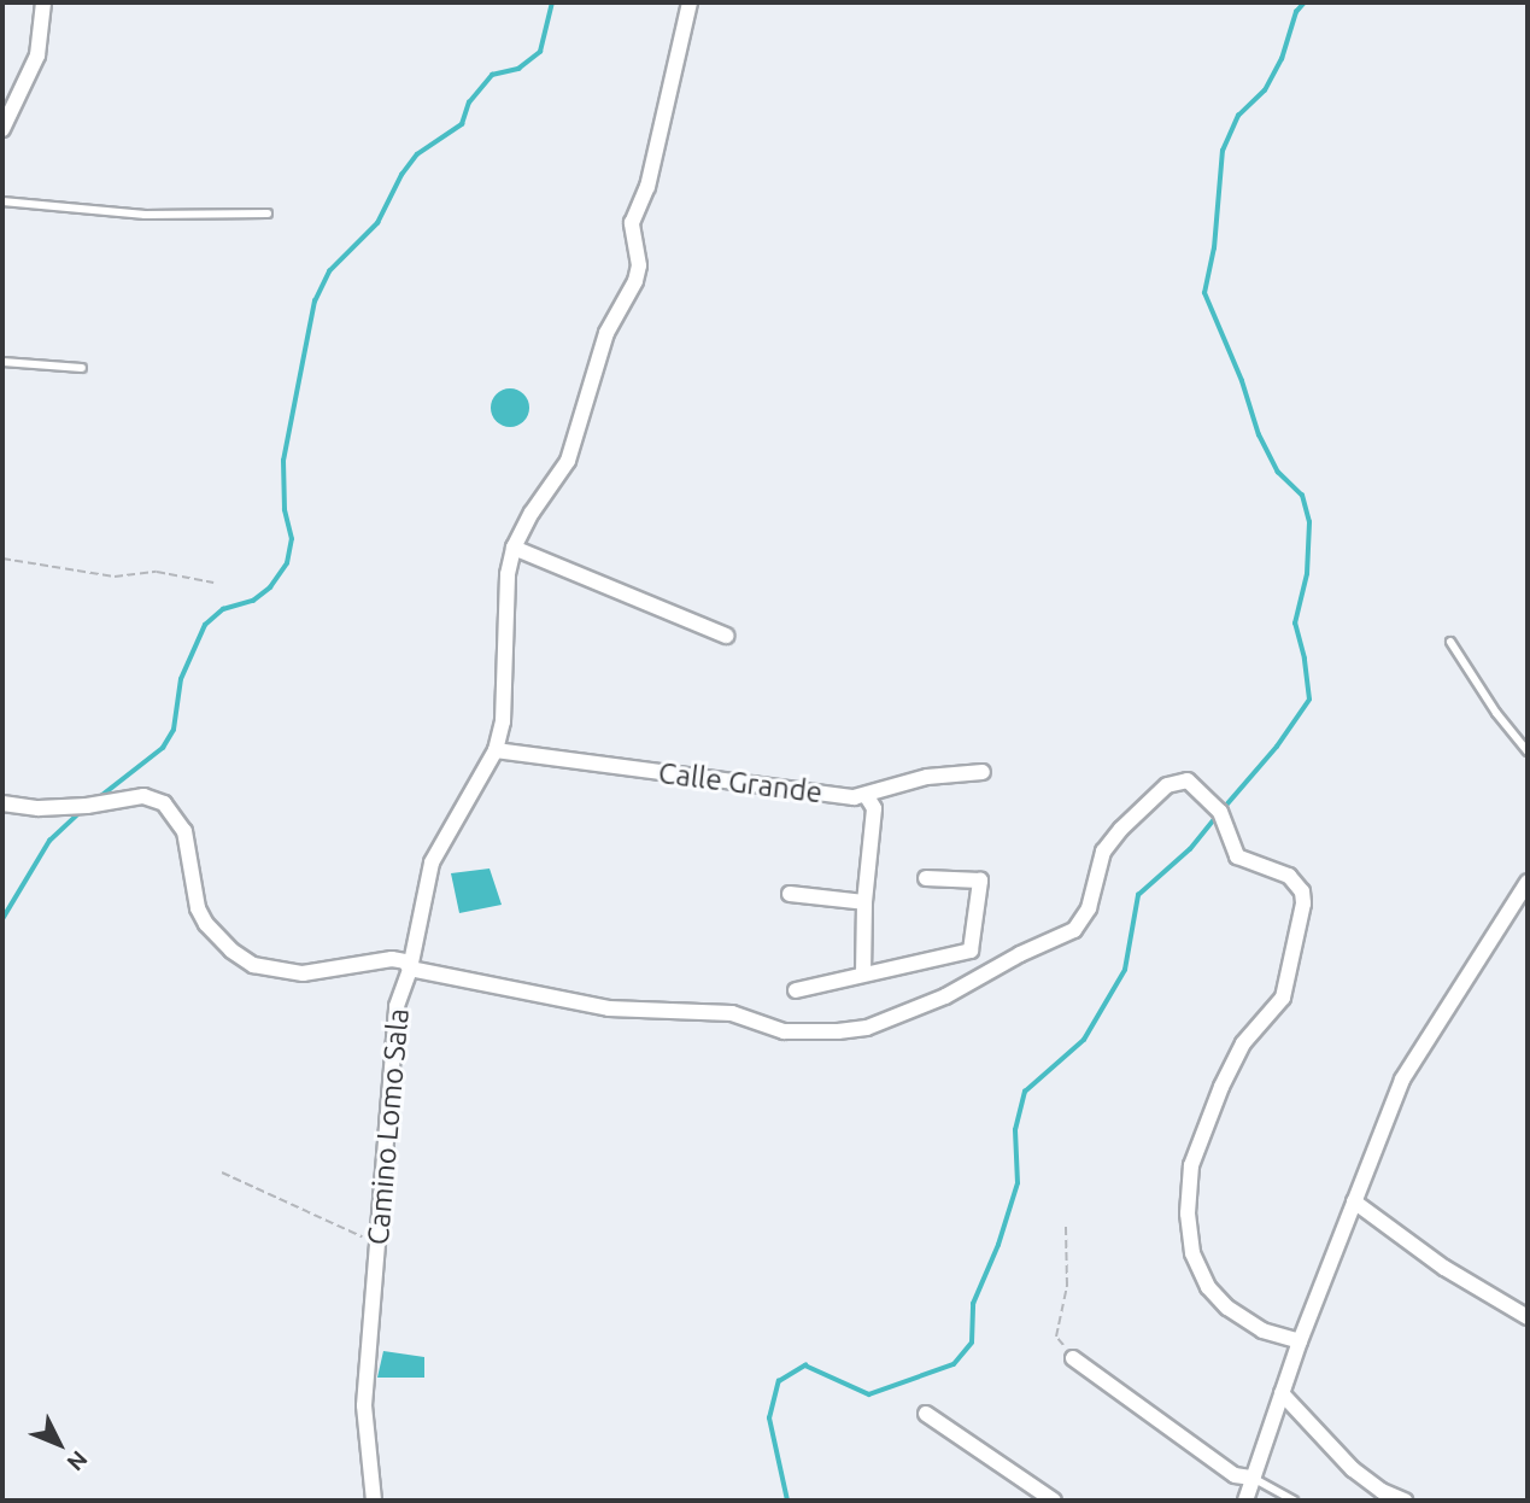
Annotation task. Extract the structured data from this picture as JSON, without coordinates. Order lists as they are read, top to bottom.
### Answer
{
  "streets": {
    "street": ["Calle Grande", "Camino Lomo Sala"]
  },
  "crossings": [
    ["Calle Grande", "Camino Lomo Sala"]
  ],
  "north": "bottom right"
}
